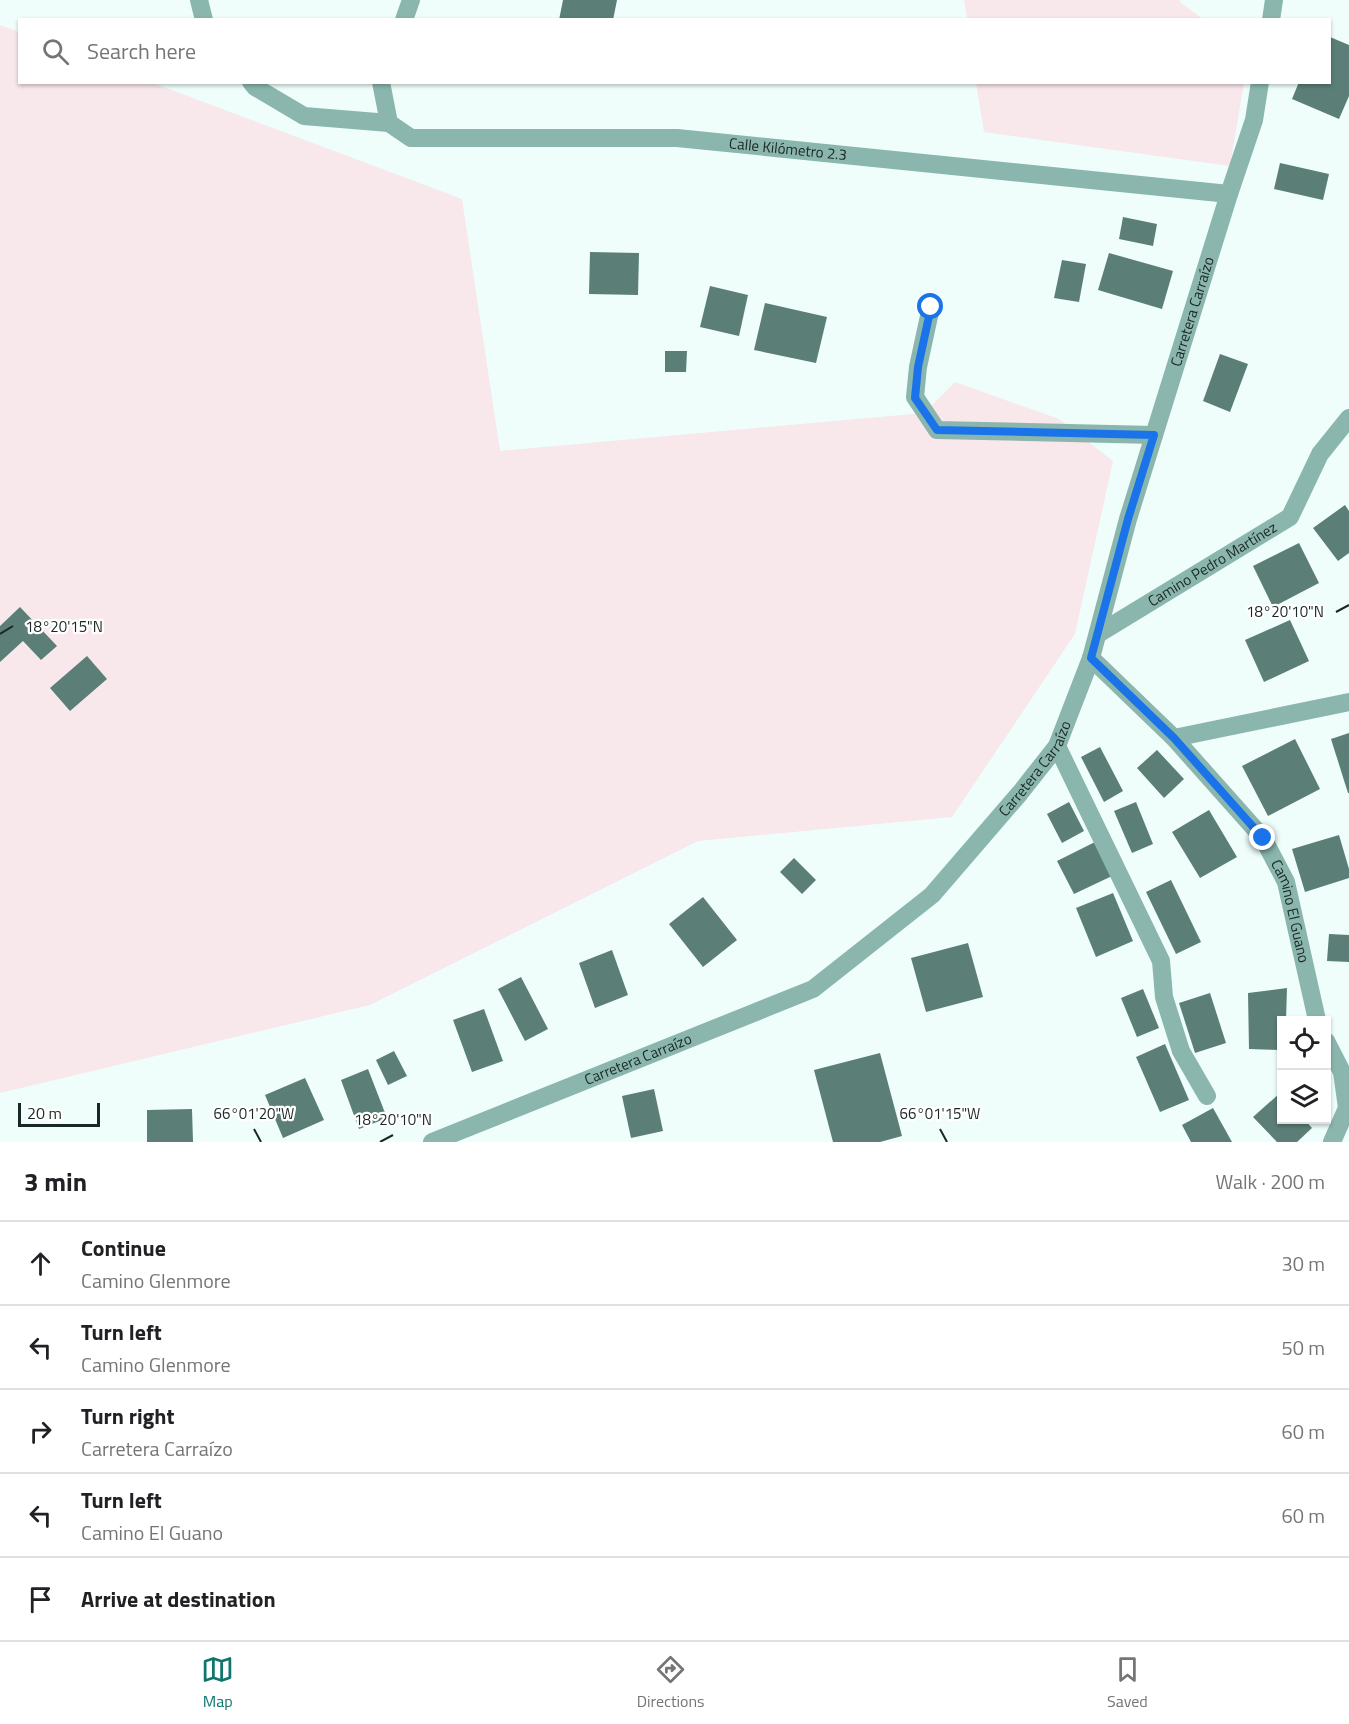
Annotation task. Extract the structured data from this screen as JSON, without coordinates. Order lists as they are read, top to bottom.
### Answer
{
  "streets": {
    "street": [
      "Calle Kilómetro 2.3",
      "Carretera Carraízo",
      "Camino Pedro Martínez",
      "Camino El Guano"
    ]
  },
  "crossings": [
    ["Calle Kilómetro 2.3", "Carretera Carraízo"],
    ["Carretera Carraízo", "Camino Pedro Martínez"],
    ["Carretera Carraízo", "Camino El Guano"]
  ],
  "scale_bar": "20 m",
  "page": {
    "search": "Search here",
    "scale": "20 m",
    "heading": ["3 min", "Walk · 200 m"],
    "list": [
      ["Continue", "Camino Glenmore", "30 m"],
      ["Turn left", "Camino Glenmore", "50 m"],
      ["Turn right", "Carretera Carraízo", "60 m"],
      ["Turn left", "Camino El Guano", "60 m"],
      "Arrive at destination"
    ],
    "nav": ["Map", "Directions", "Saved"]
  },
  "coordinates": [
    "18°20'10\"N",
    "18°20'15\"N",
    "66°01'20\"W",
    "66°01'15\"W"
  ]
}
